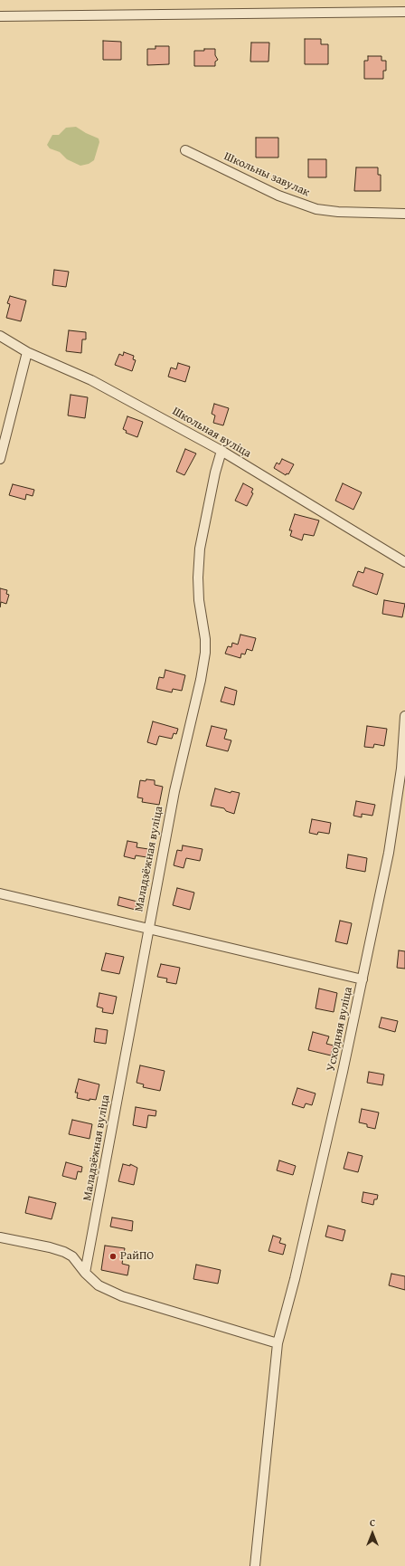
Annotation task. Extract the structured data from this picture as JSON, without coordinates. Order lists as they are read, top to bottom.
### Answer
{
  "streets": {
    "street": [
      "Школьны завулак",
      "Школьная вуліца",
      "Маладзёжная вуліца",
      "Усходняя вуліца"
    ]
  },
  "crossings": [
    ["Школьная вуліца", "Маладзёжная вуліца"]
  ],
  "places": ["РайПО"],
  "north": "top"
}
